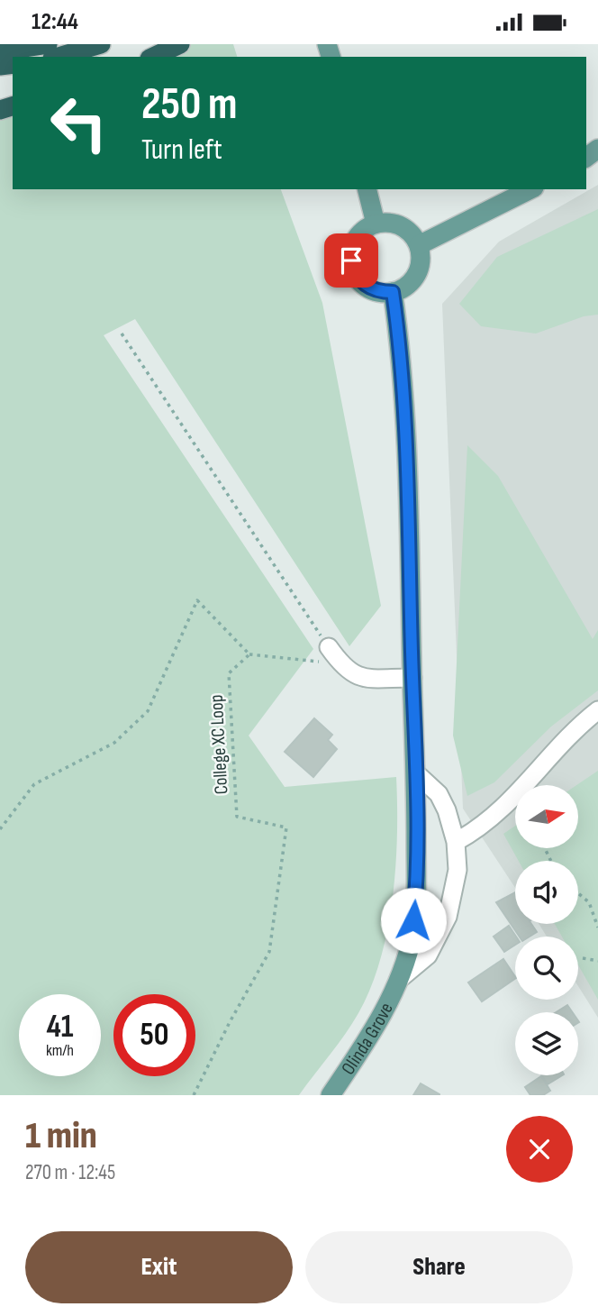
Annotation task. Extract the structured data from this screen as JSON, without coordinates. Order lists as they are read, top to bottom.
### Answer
{
  "streets": {
    "main road": ["Olinda Grove"],
    "path": ["College XC Loop"]
  },
  "north": "right",
  "page": {
    "status": "12:44",
    "turn": ["250 m", "Turn left"],
    "speed": "41 km/h",
    "limit": "50",
    "heading": ["1 min", "270 m · 12:45"],
    "buttons": ["Exit", "Share"]
  }
}
